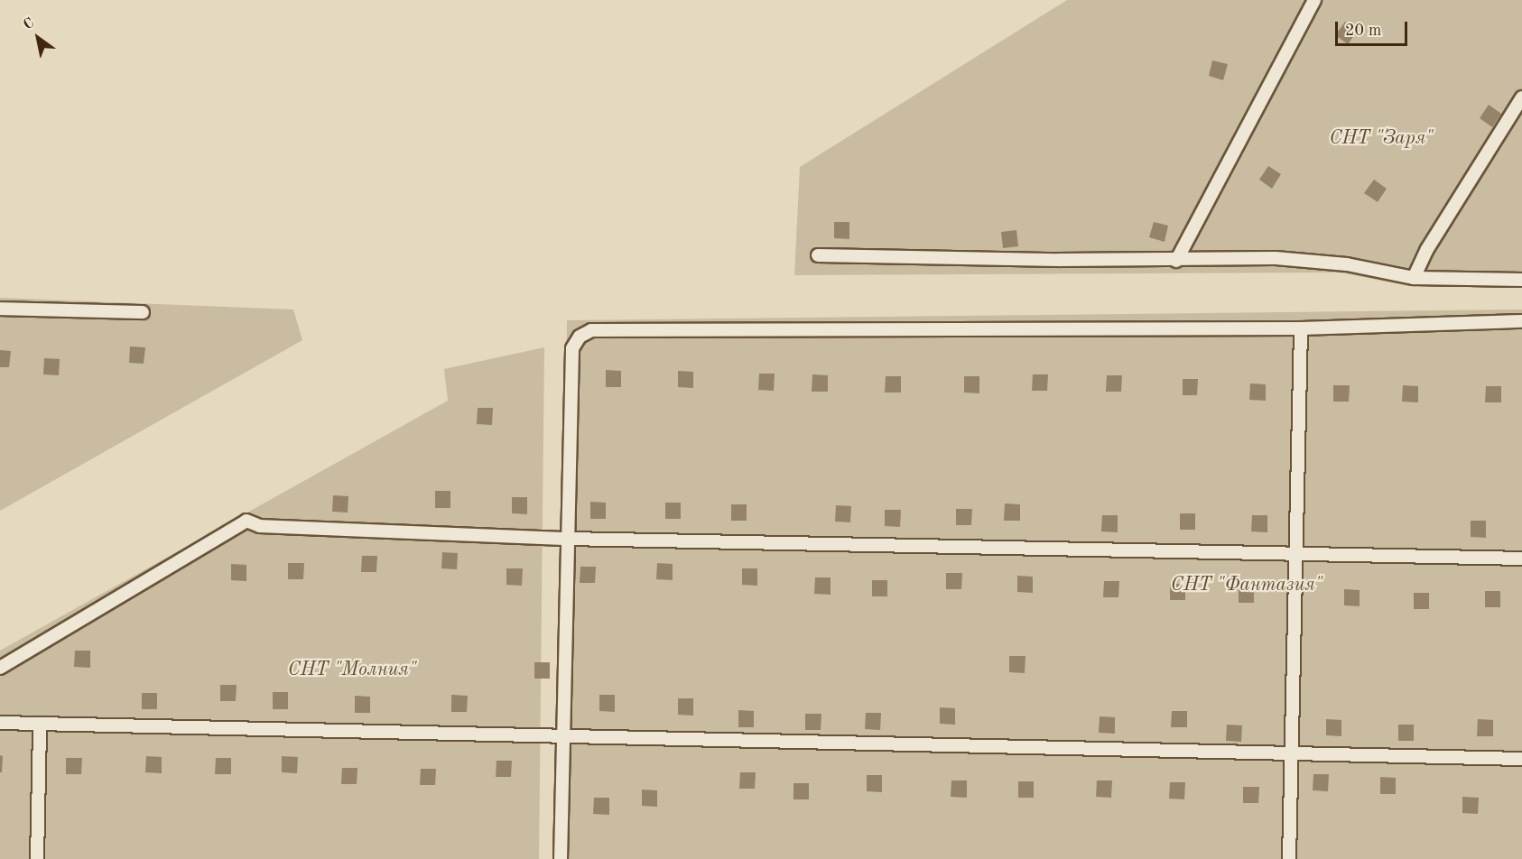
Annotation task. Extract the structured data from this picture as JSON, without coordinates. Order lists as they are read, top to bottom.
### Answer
{
  "parks": ["СНТ \"Заря\"", "СНТ \"Фантазия\"", "СНТ \"Молния\""],
  "scale_bar": "20 m",
  "north": "top left"
}
